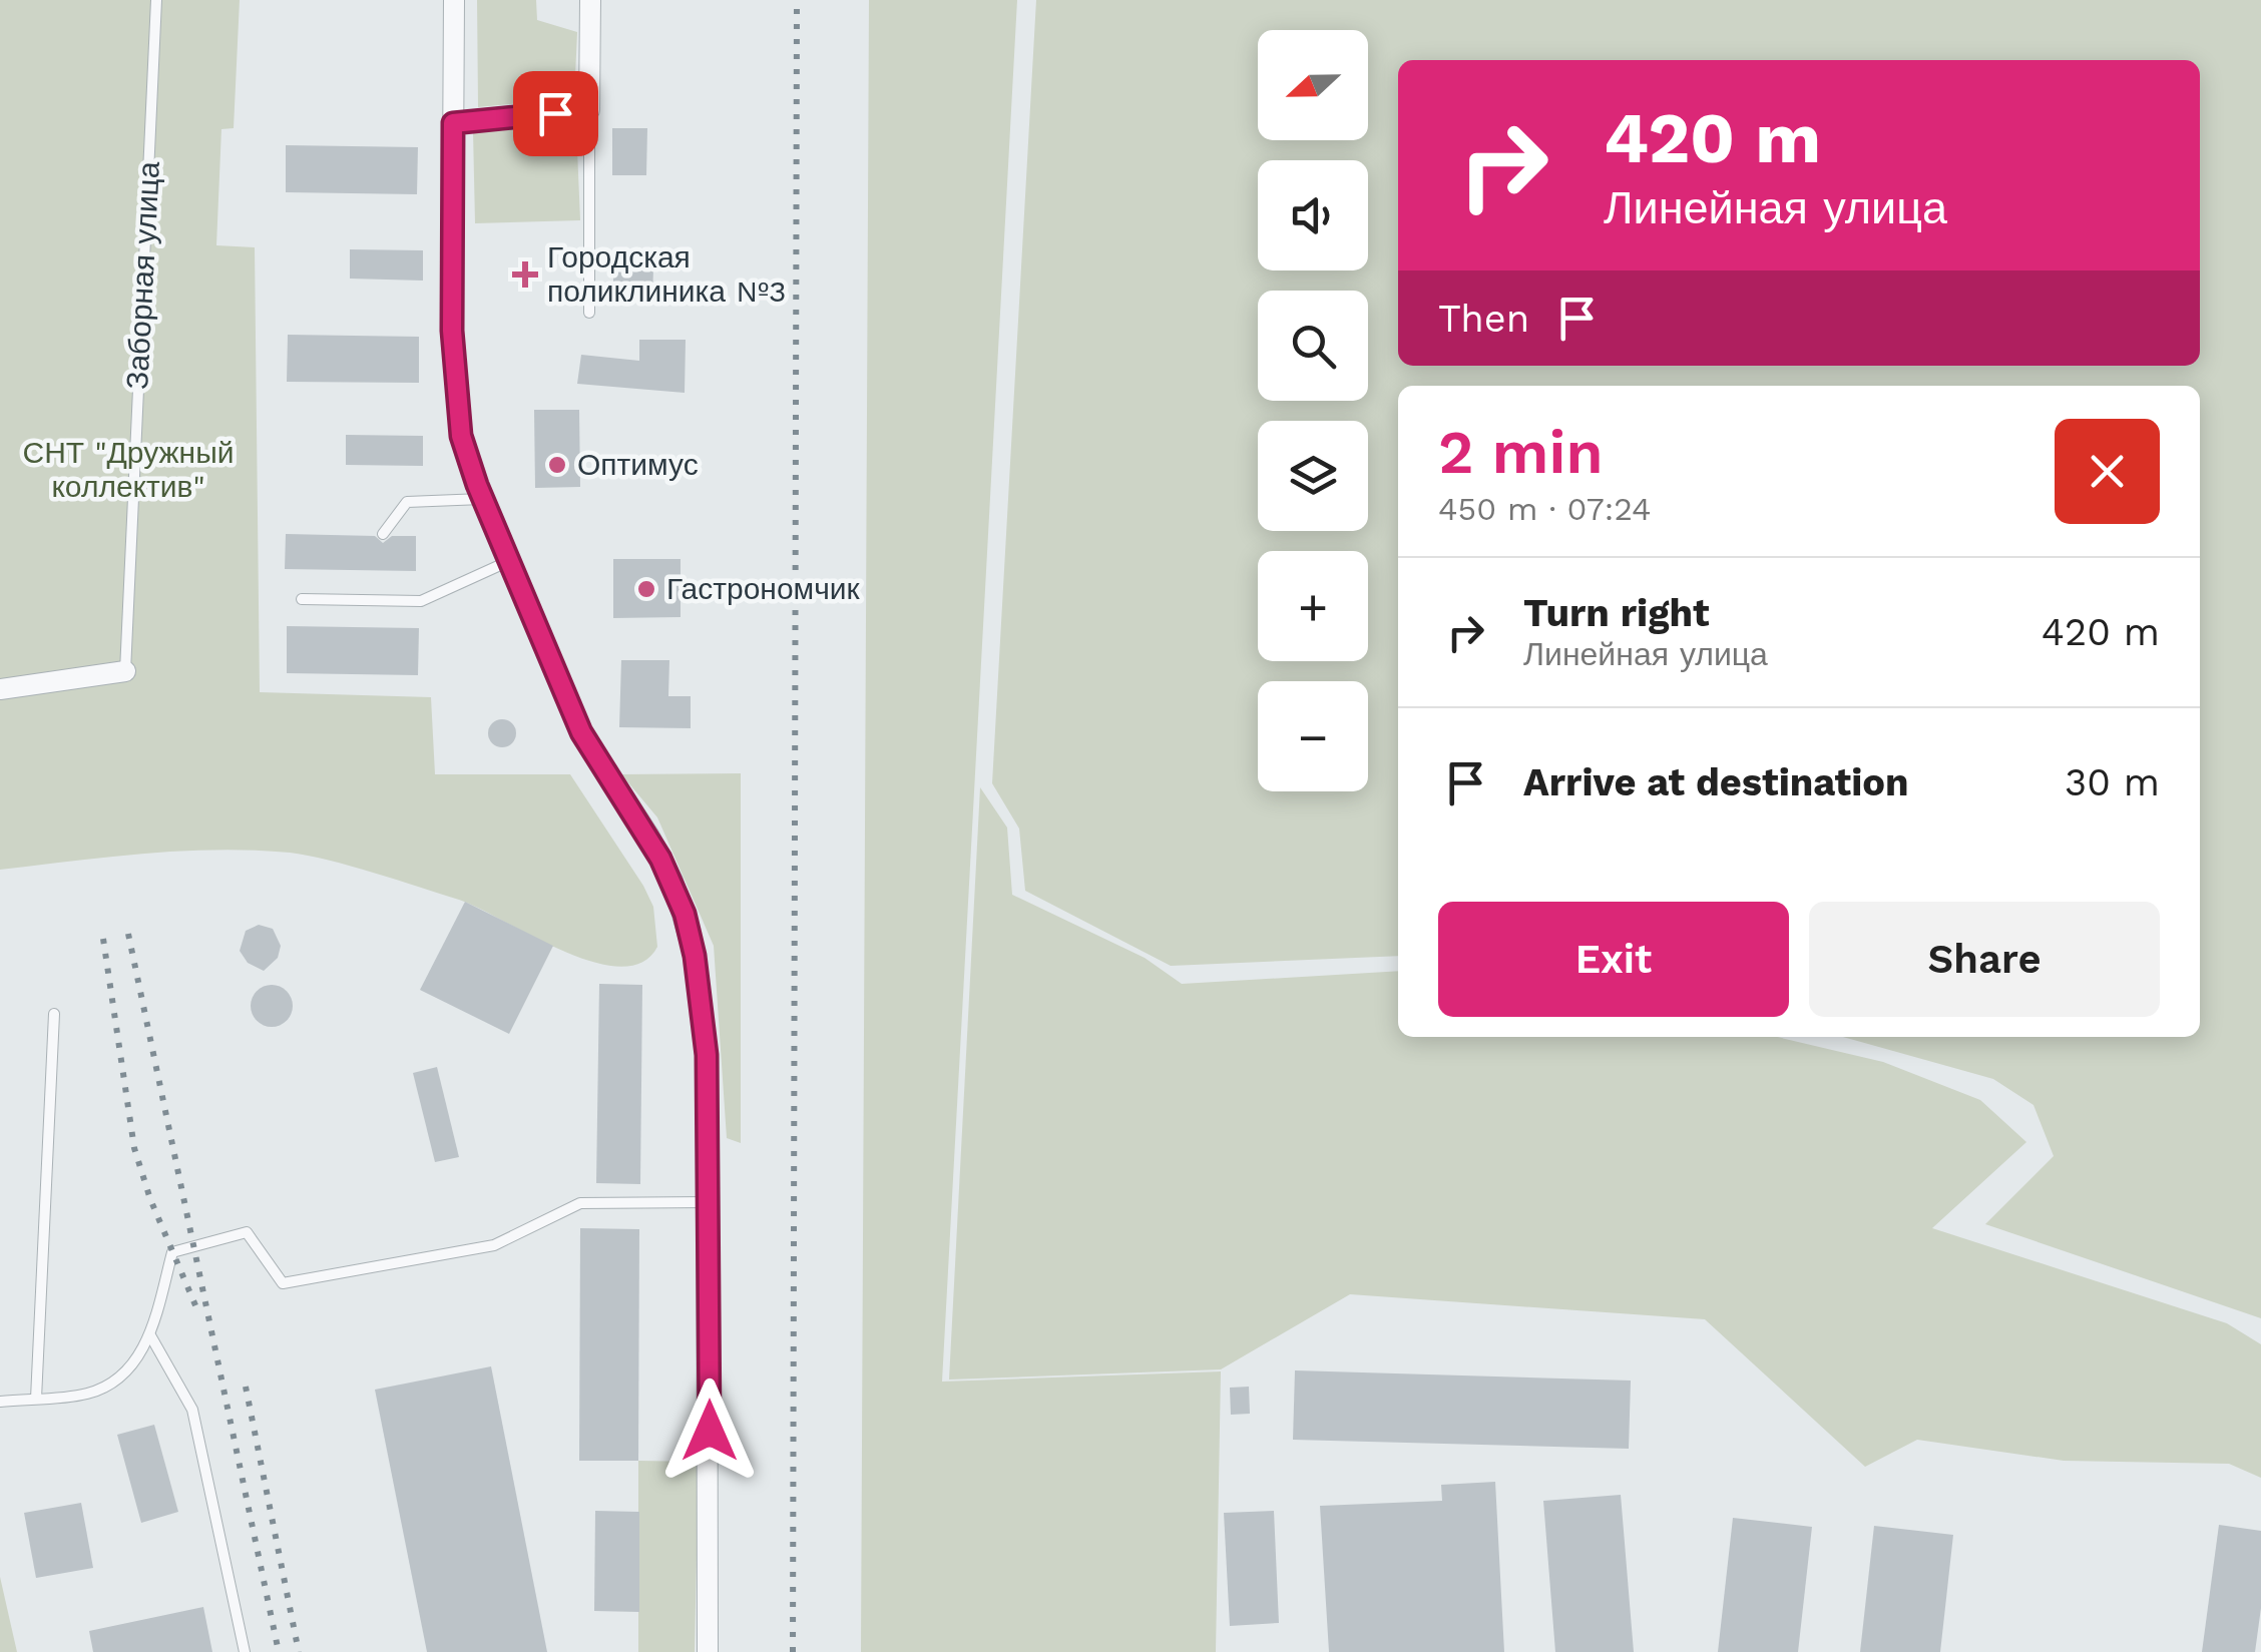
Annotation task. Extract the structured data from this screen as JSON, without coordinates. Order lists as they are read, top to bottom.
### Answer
{
  "streets": {
    "lane": ["Заборная улица"]
  },
  "parks": ["СНТ \"Дружный коллектив\""],
  "places": {
    "health": ["Городская поликлиника №3"],
    "other": ["Оптимус", "Гастрономчик"]
  },
  "north": "left",
  "page": {
    "map_buttons": ["+", "−"],
    "turn": ["420 m", "Линейная улица"],
    "then": "Then",
    "heading": ["2 min", "450 m · 07:24"],
    "list": [
      {
        "name": "Turn right",
        "note": "Линейная улица",
        "value": "420 m"
      },
      {
        "name": "Arrive at destination",
        "value": "30 m"
      }
    ],
    "buttons": ["Exit", "Share"]
  }
}
